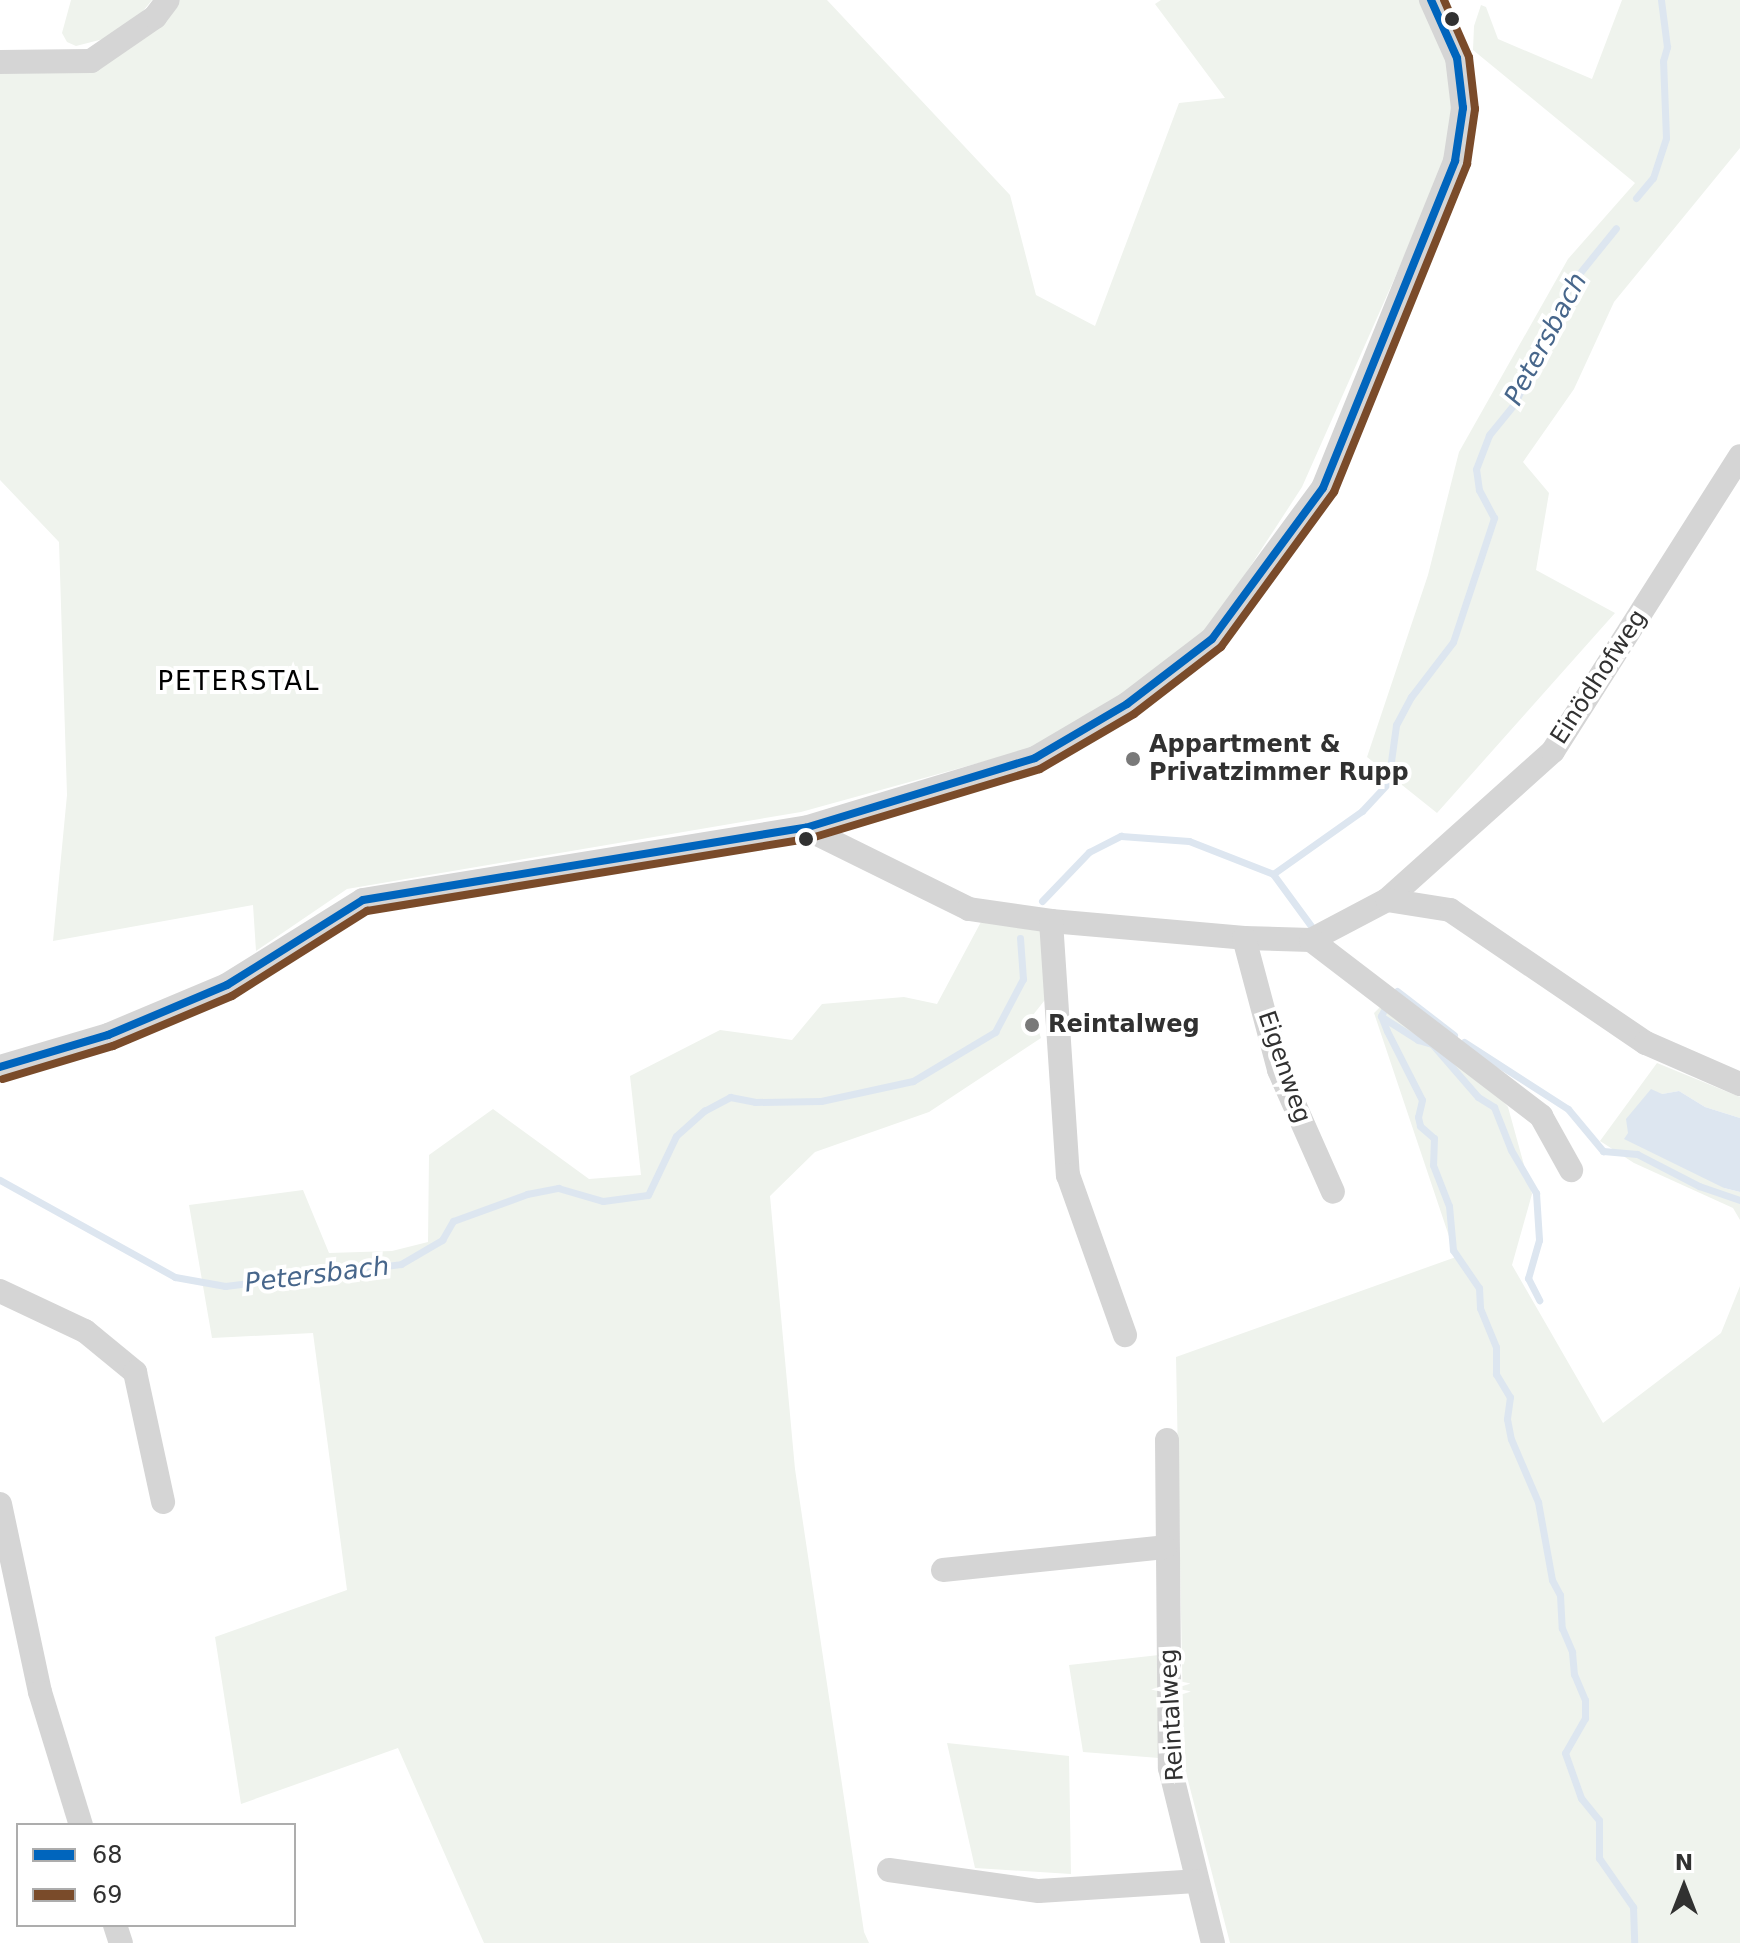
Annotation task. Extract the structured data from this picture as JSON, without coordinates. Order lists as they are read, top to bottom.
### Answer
{
  "streets": {
    "street": ["Einödhofweg", "Eigenweg", "Reintalweg"]
  },
  "crossings": [
    ["Einödhofweg", "Eigenweg"]
  ],
  "districts": ["PETERSTAL"],
  "water": ["Petersbach"],
  "places": ["Appartment & Privatzimmer Rupp", "Reintalweg"],
  "lines": ["transit line 68", "transit line 69"],
  "legend": ["68", "69"],
  "north": "top"
}
